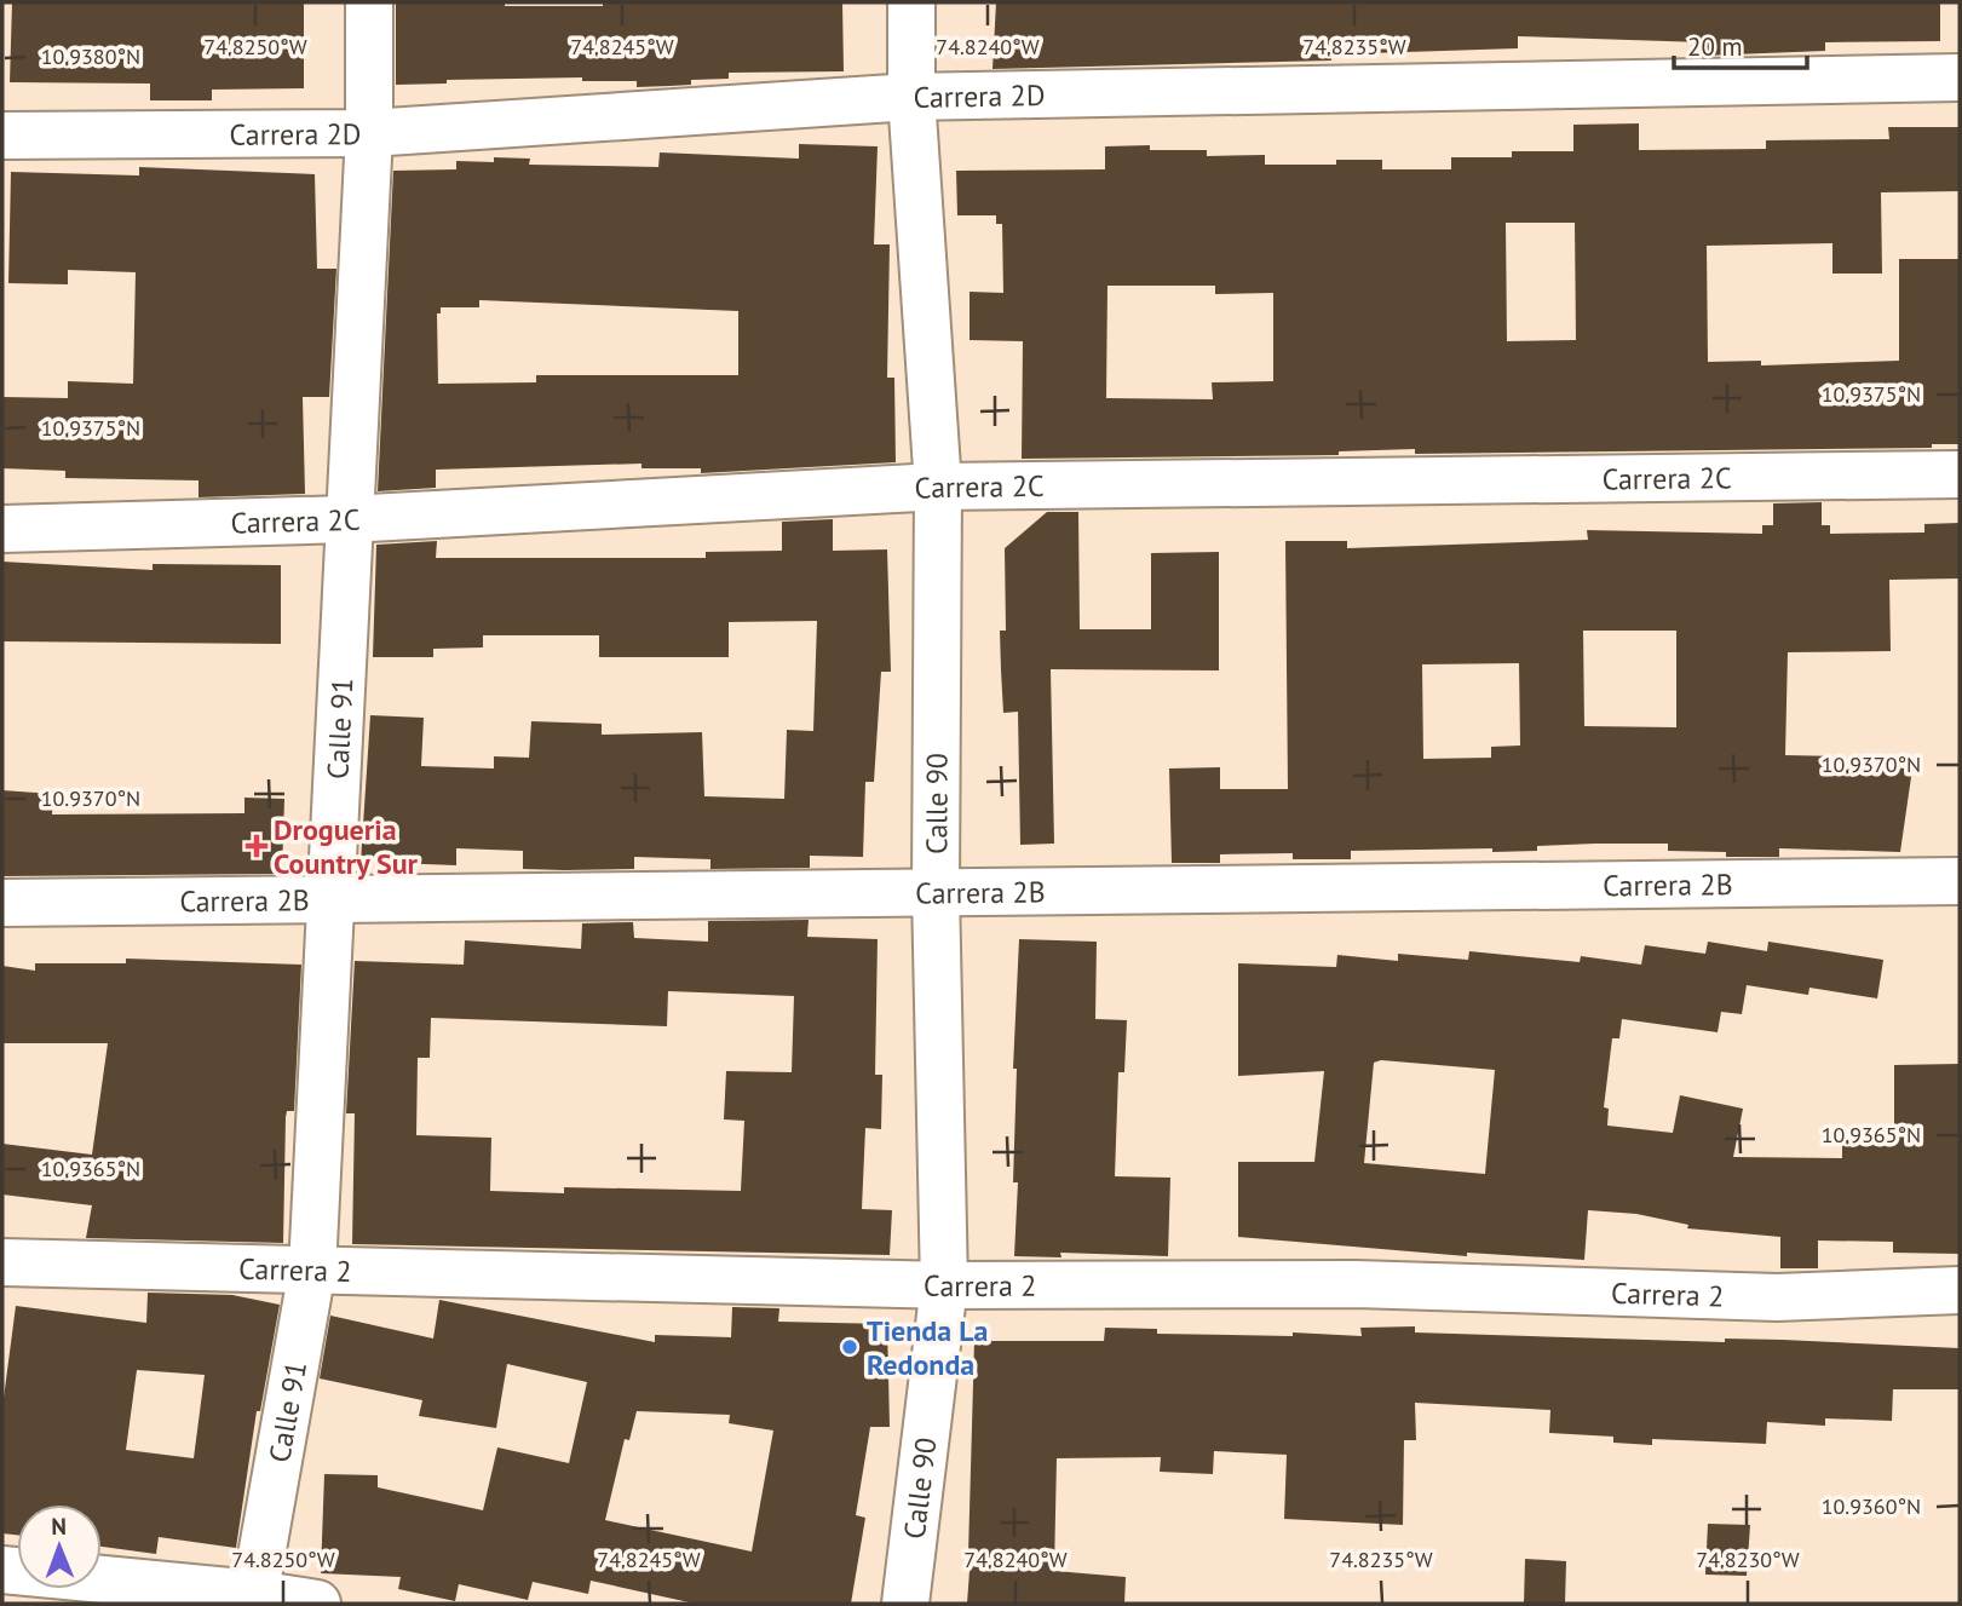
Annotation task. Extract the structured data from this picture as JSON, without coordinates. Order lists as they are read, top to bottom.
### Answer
{
  "streets": {
    "street": [
      "Carrera 2D",
      "Carrera 2C",
      "Calle 91",
      "Calle 90",
      "Carrera 2B",
      "Carrera 2"
    ]
  },
  "crossings": [
    ["Carrera 2D", "Calle 91"],
    ["Carrera 2D", "Calle 90"],
    ["Carrera 2C", "Calle 91"],
    ["Carrera 2C", "Calle 90"],
    ["Calle 91", "Carrera 2B"],
    ["Calle 91", "Carrera 2"],
    ["Calle 90", "Carrera 2B"],
    ["Calle 90", "Carrera 2"]
  ],
  "places": {
    "health": ["Drogueria Country Sur"],
    "other": ["Tienda La Redonda"]
  },
  "scale_bar": "20 m",
  "north": "top",
  "coordinates": [
    "74.8250°W",
    "74.8245°W",
    "74.8240°W",
    "74.8235°W",
    "10.9380°N",
    "10.9375°N",
    "10.9370°N",
    "10.9365°N",
    "10.9360°N",
    "74.8230°W"
  ]
}
